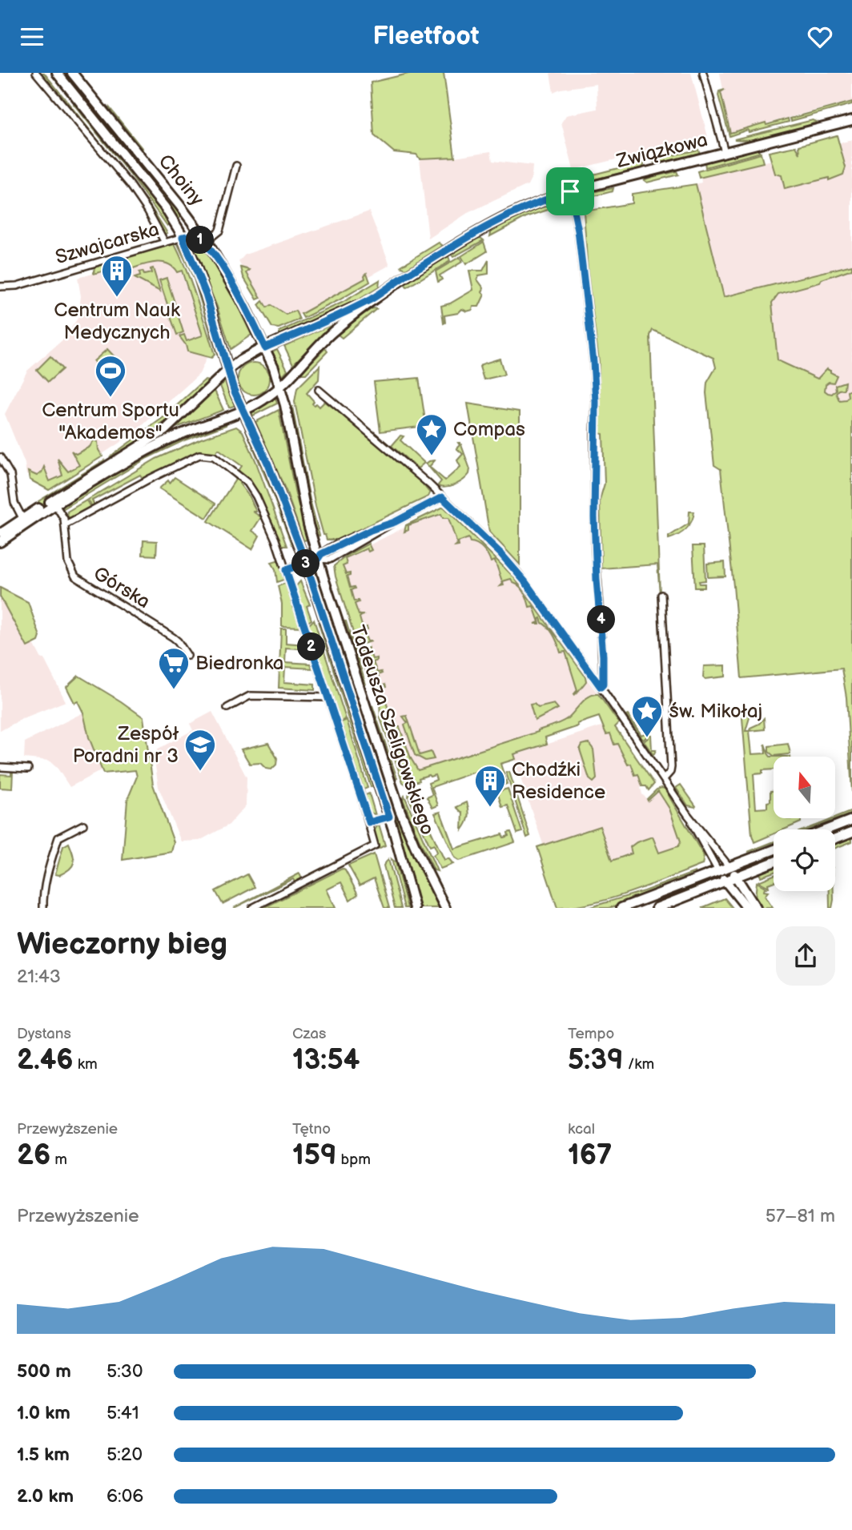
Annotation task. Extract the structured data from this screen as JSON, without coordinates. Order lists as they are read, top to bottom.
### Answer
{
  "streets": {
    "street": [
      "Związkowa",
      "Choiny",
      "Szwajcarska",
      "Górska",
      "Tadeusza Szeligowskiego"
    ]
  },
  "crossings": [
    ["Związkowa", "Choiny"],
    ["Związkowa", "Górska"],
    ["Związkowa", "Tadeusza Szeligowskiego"],
    ["Choiny", "Szwajcarska"],
    ["Choiny", "Tadeusza Szeligowskiego"]
  ],
  "places": {
    "building": ["Centrum Nauk Medycznych", "Chodźki Residence"],
    "sports": ["Centrum Sportu \"Akademos\""],
    "place": ["Compas", "św. Mikołaj"],
    "supermarket": ["Biedronka"],
    "school or university": ["Zespół Poradni nr 3"]
  },
  "north": "top",
  "page": {
    "header": "Fleetfoot",
    "pins": [
      "1",
      "3",
      "4",
      "2"
    ],
    "heading": ["Wieczorny bieg", "21:43"],
    "stats": [
      ["Dystans", "2.46 km"],
      ["Czas", "13:54"],
      ["Tempo", "5:39 /km"],
      ["Przewyższenie", "26 m"],
      ["Tętno", "159 bpm"],
      ["kcal", "167"]
    ],
    "chart": ["Przewyższenie", "57–81 m"],
    "list": [
      {
        "name": "500 m",
        "note": "5:30"
      },
      {
        "name": "1.0 km",
        "note": "5:41"
      },
      {
        "name": "1.5 km",
        "note": "5:20"
      },
      {
        "name": "2.0 km",
        "note": "6:06"
      }
    ]
  }
}
